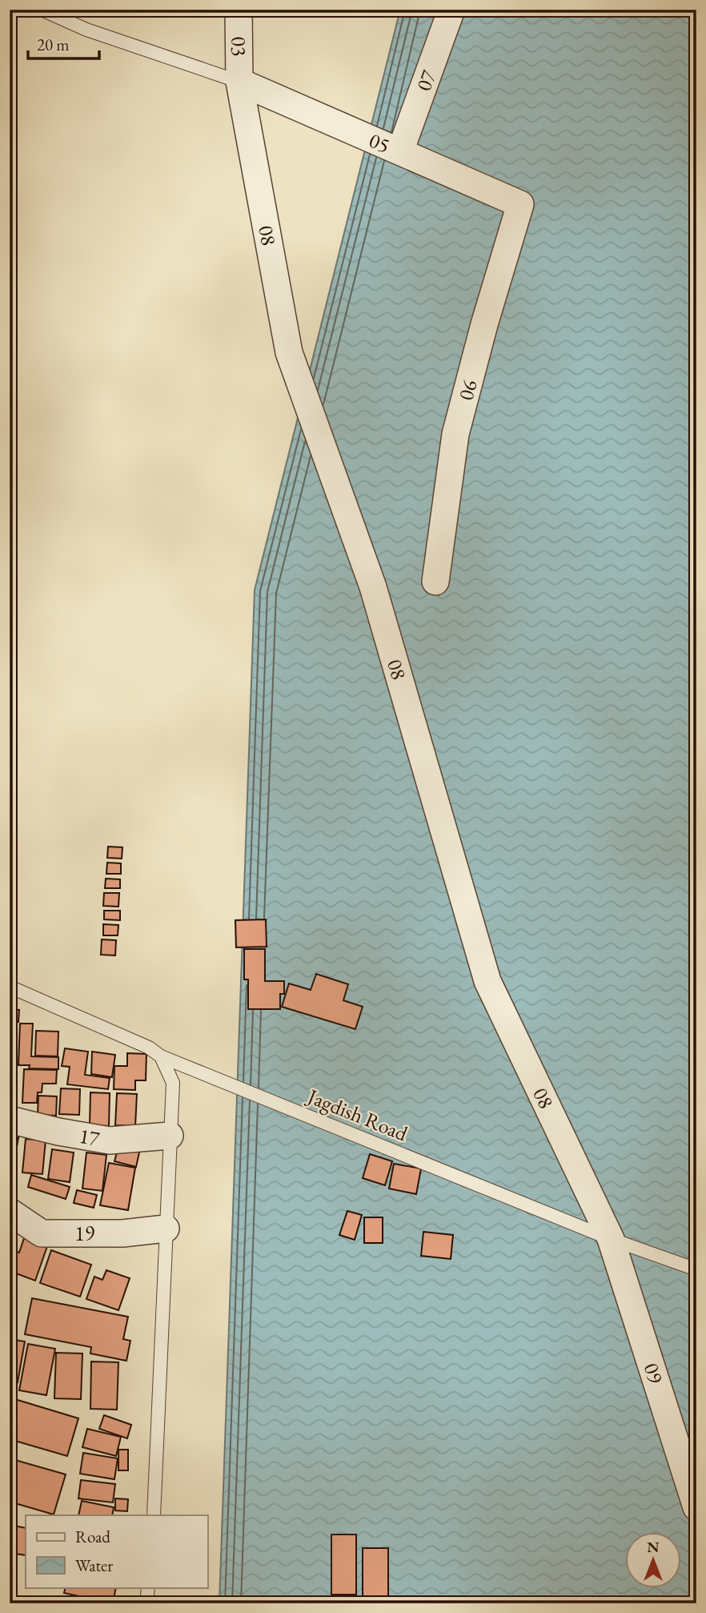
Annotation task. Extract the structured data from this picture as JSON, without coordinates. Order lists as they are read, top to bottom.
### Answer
{
  "streets": {
    "street": [
      "03",
      "07",
      "05",
      "08",
      "06",
      "17",
      "19",
      "09"
    ],
    "lane": ["Jagdish Road"]
  },
  "crossings": [
    ["03", "05"],
    ["03", "08"],
    ["07", "05"],
    ["05", "08"],
    ["05", "06"],
    ["08", "Jagdish Road"],
    ["08", "09"],
    ["Jagdish Road", "09"]
  ],
  "legend": ["Road", "Water"],
  "scale_bar": "20 m",
  "north": "top"
}
